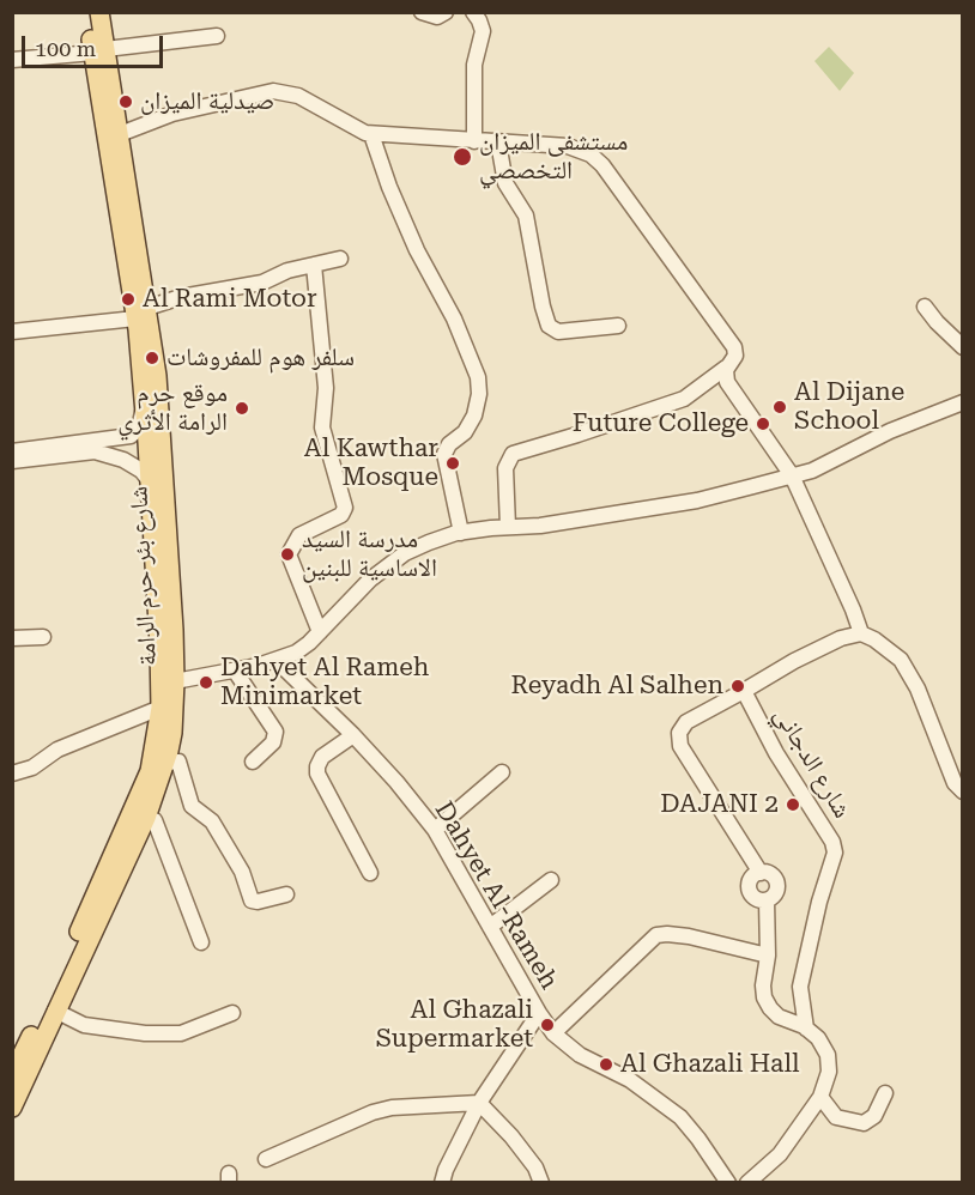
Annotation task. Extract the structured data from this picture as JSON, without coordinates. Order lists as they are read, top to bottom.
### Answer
{
  "streets": {
    "main road": ["شارع بئر حرم الرامة"],
    "street": ["شارع الدجاني", "Dahyet Al-Rameh"]
  },
  "places": [
    "صيدلية الميزان",
    "مستشفى الميزان التخصصي",
    "Al Rami Motor",
    "سلفر هوم للمفروشات",
    "Al Dijane School",
    "موقع حرم الرامة الأثري",
    "Future College",
    "Al Kawthar Mosque",
    "مدرسة السيد الاساسية للبنين",
    "Dahyet Al Rameh Minimarket",
    "Reyadh Al Salhen",
    "DAJANI 2",
    "Al Ghazali Supermarket",
    "Al Ghazali Hall"
  ],
  "scale_bar": "100 m"
}
